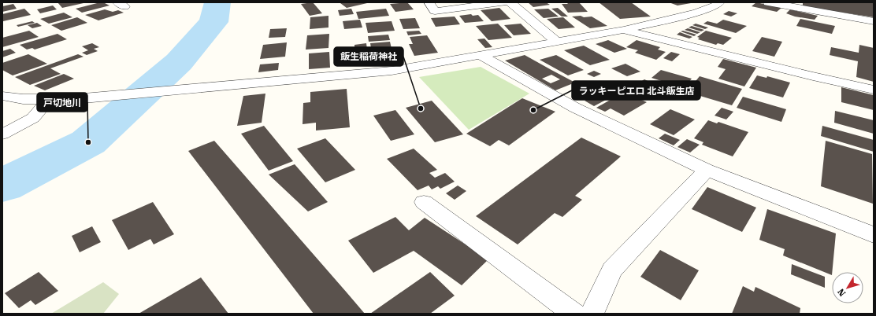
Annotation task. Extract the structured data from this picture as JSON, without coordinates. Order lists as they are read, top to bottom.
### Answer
{
  "places": ["飯生稲荷神社", "ラッキーピエロ 北斗飯生店", "戸切地川"],
  "north": "bottom left"
}
